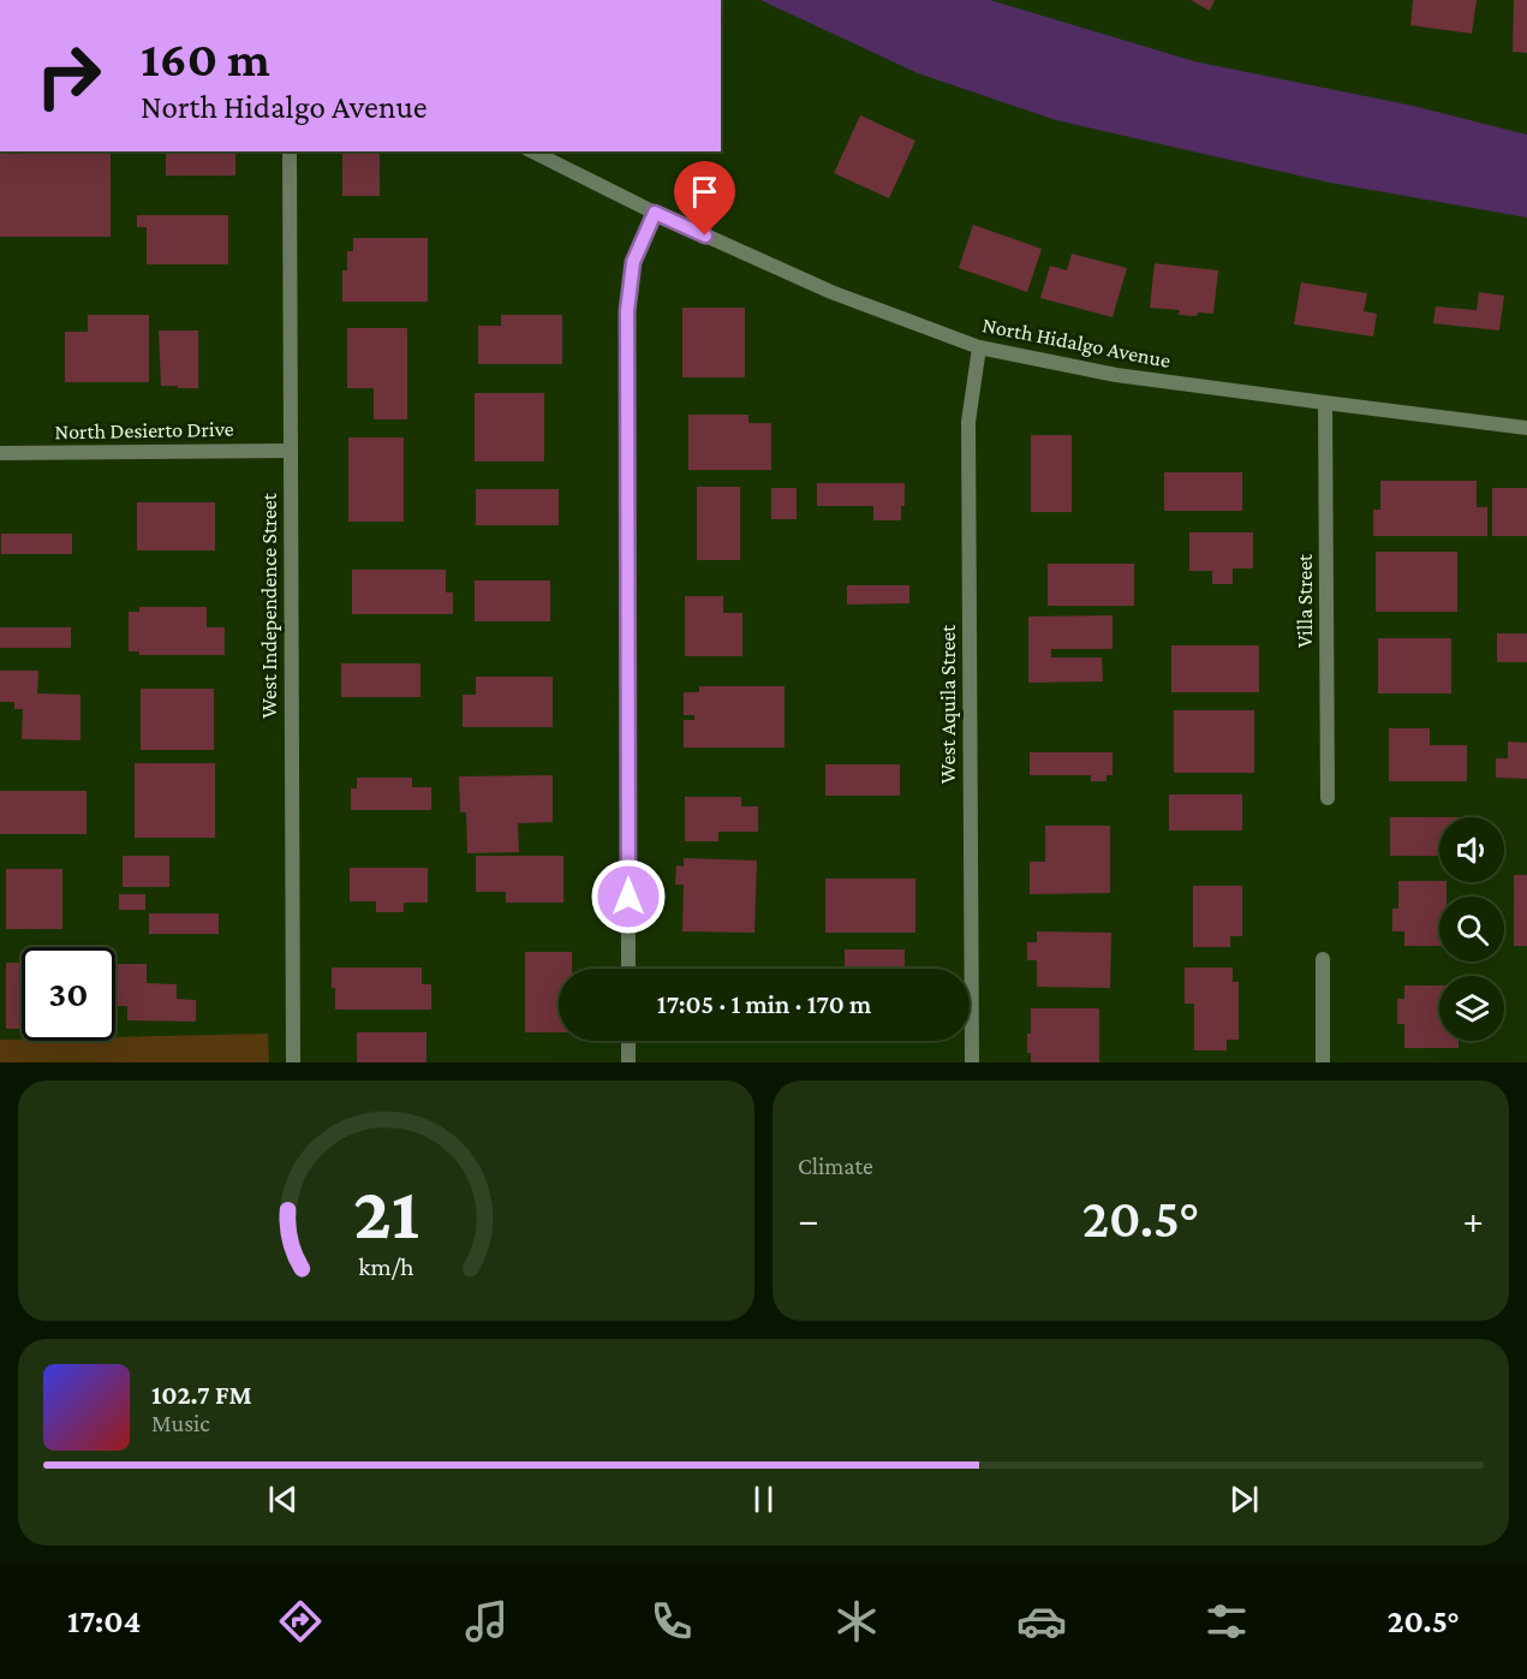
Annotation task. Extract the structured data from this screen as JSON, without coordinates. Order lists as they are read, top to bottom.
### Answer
{
  "streets": {
    "street": [
      "North Hidalgo Avenue",
      "North Desierto Drive",
      "Villa Street",
      "West Independence Street",
      "West Aquila Street"
    ]
  },
  "crossings": [
    ["North Hidalgo Avenue", "Villa Street"],
    ["North Hidalgo Avenue", "West Aquila Street"],
    ["North Desierto Drive", "West Independence Street"]
  ],
  "page": {
    "turn": ["160 m", "North Hidalgo Avenue"],
    "limit": "30",
    "trip": "17:05 · 1 min · 170 m",
    "tile": "Climate",
    "heat": ["−", "20.5°", "+"],
    "song": ["102.7 FM", "Music"],
    "tabs": ["17:04", "20.5°"],
    "gauge": ["21", "km/h"]
  }
}
